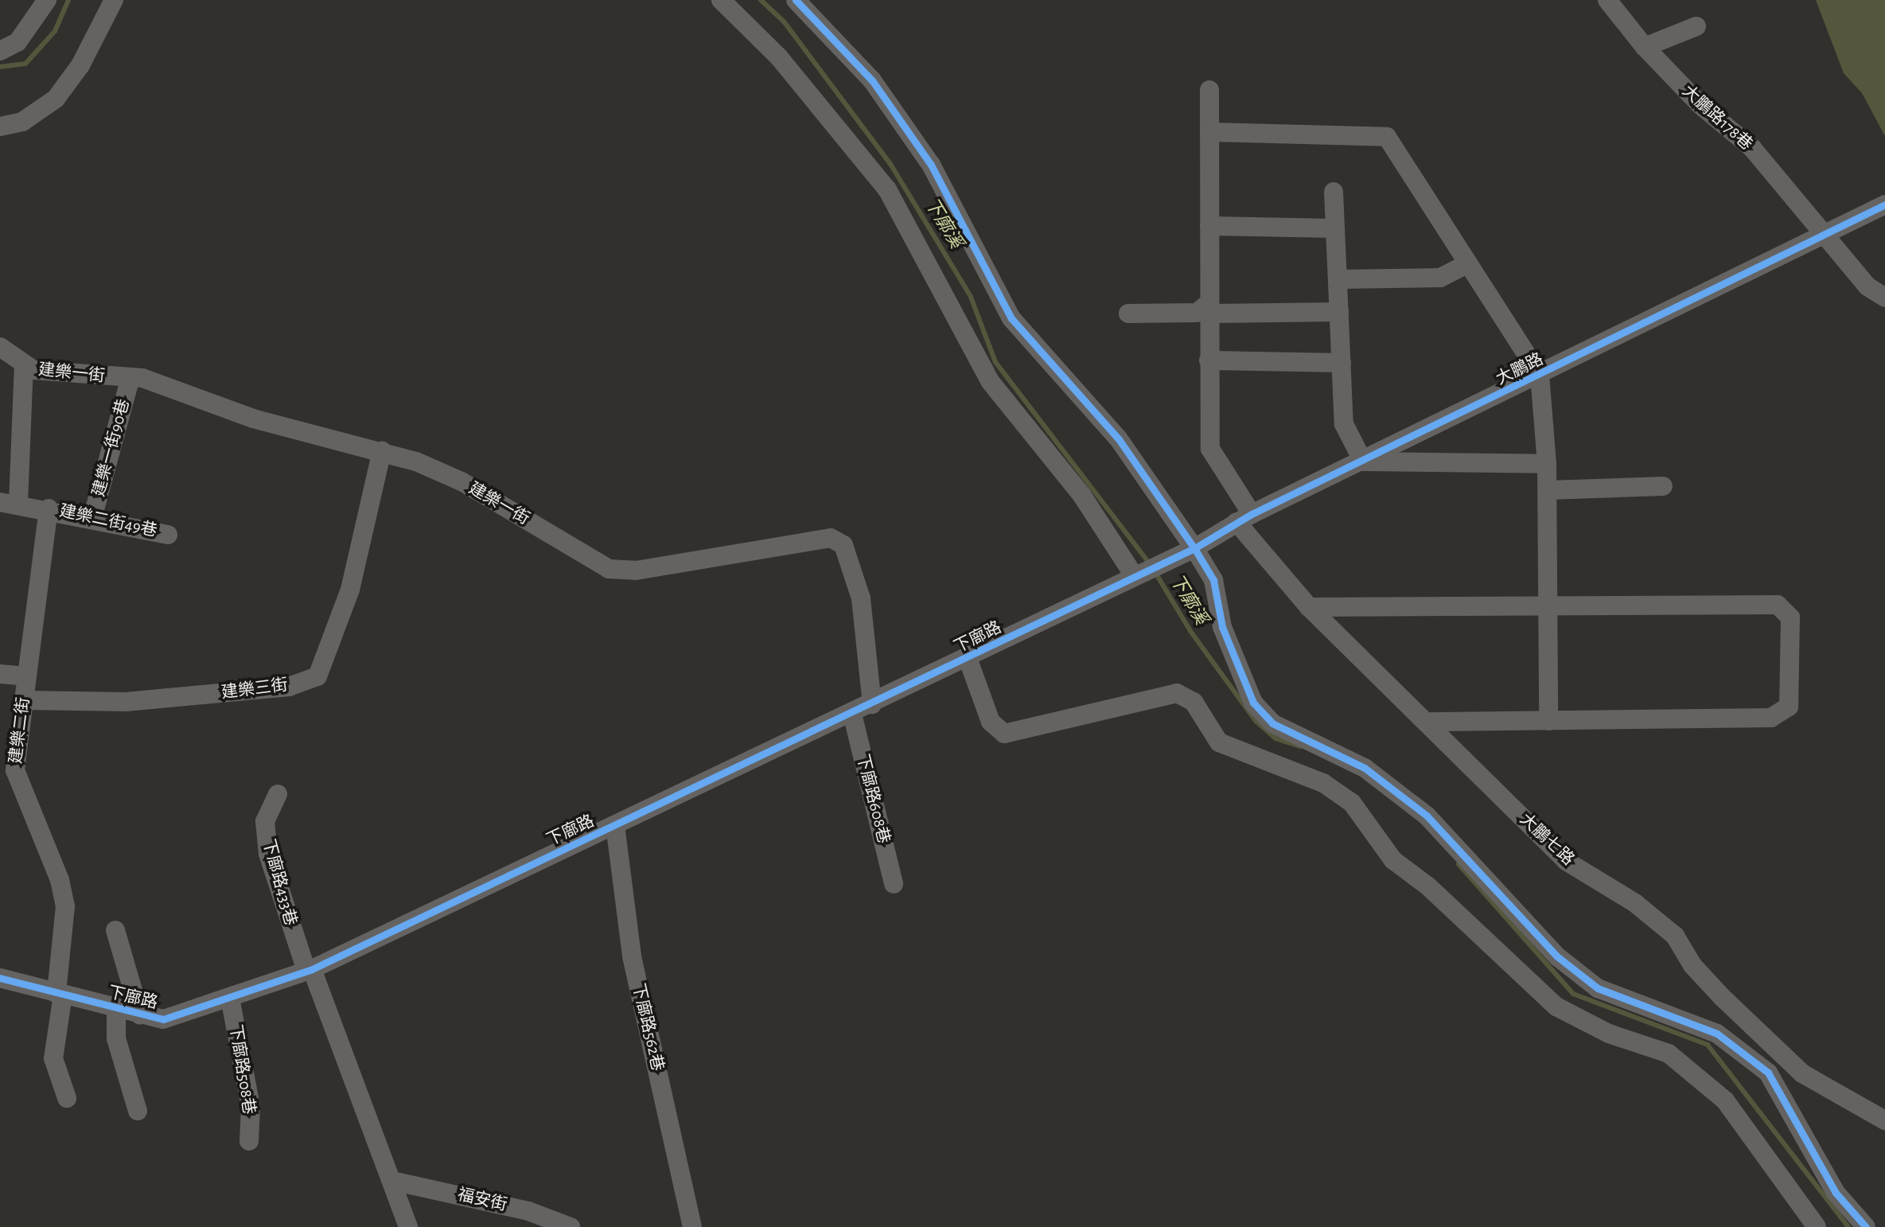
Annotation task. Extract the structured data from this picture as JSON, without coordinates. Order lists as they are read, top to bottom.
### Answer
{
  "streets": {
    "street": [
      "大鵬路178巷",
      "大鵬路",
      "建樂一街",
      "建樂一街90巷",
      "建樂二街49巷",
      "下廍路",
      "建樂三街",
      "建樂二街",
      "下廍路608巷",
      "大鵬七路",
      "下廍路433巷",
      "下廍路562巷",
      "下廍路508巷",
      "福安街"
    ]
  },
  "crossings": [
    ["大鵬路178巷", "大鵬路"],
    ["大鵬路", "下廍路"],
    ["大鵬路", "大鵬七路"],
    ["建樂一街", "建樂一街90巷"],
    ["建樂一街", "下廍路"],
    ["建樂一街", "建樂三街"],
    ["建樂一街90巷", "建樂二街49巷"],
    ["建樂二街49巷", "建樂二街"],
    ["下廍路", "建樂二街"],
    ["下廍路", "下廍路608巷"],
    ["下廍路", "下廍路433巷"],
    ["下廍路", "下廍路562巷"],
    ["下廍路", "下廍路508巷"],
    ["建樂三街", "建樂二街"]
  ],
  "water": ["下廓溪"]
}
